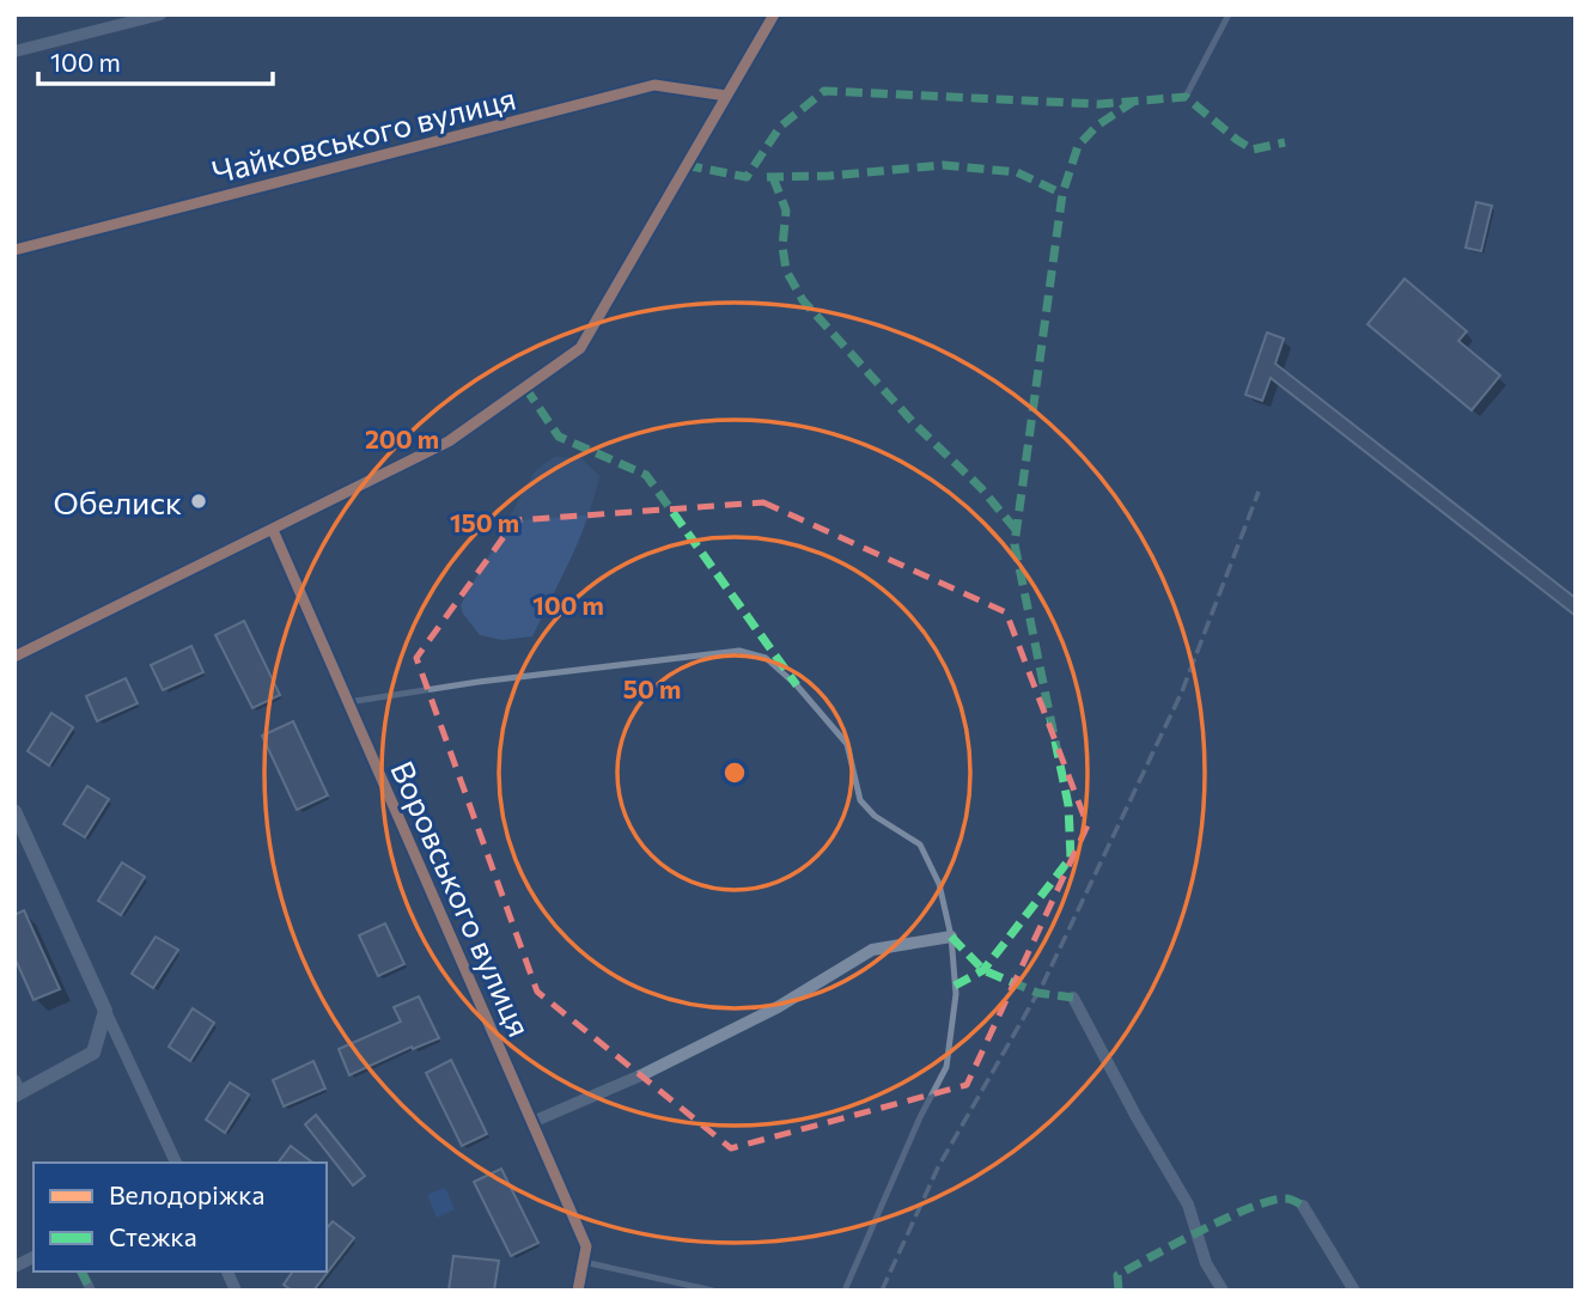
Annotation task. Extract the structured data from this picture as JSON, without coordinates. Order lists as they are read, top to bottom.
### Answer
{
  "streets": {
    "street": ["Чайковського вулиця", "Воровського вулиця"]
  },
  "places": ["Обелиск"],
  "legend": ["Велодоріжка", "Стежка"],
  "scale_bar": "100 m",
  "rings": [
    "200 m",
    "150 m",
    "100 m",
    "50 m"
  ]
}
